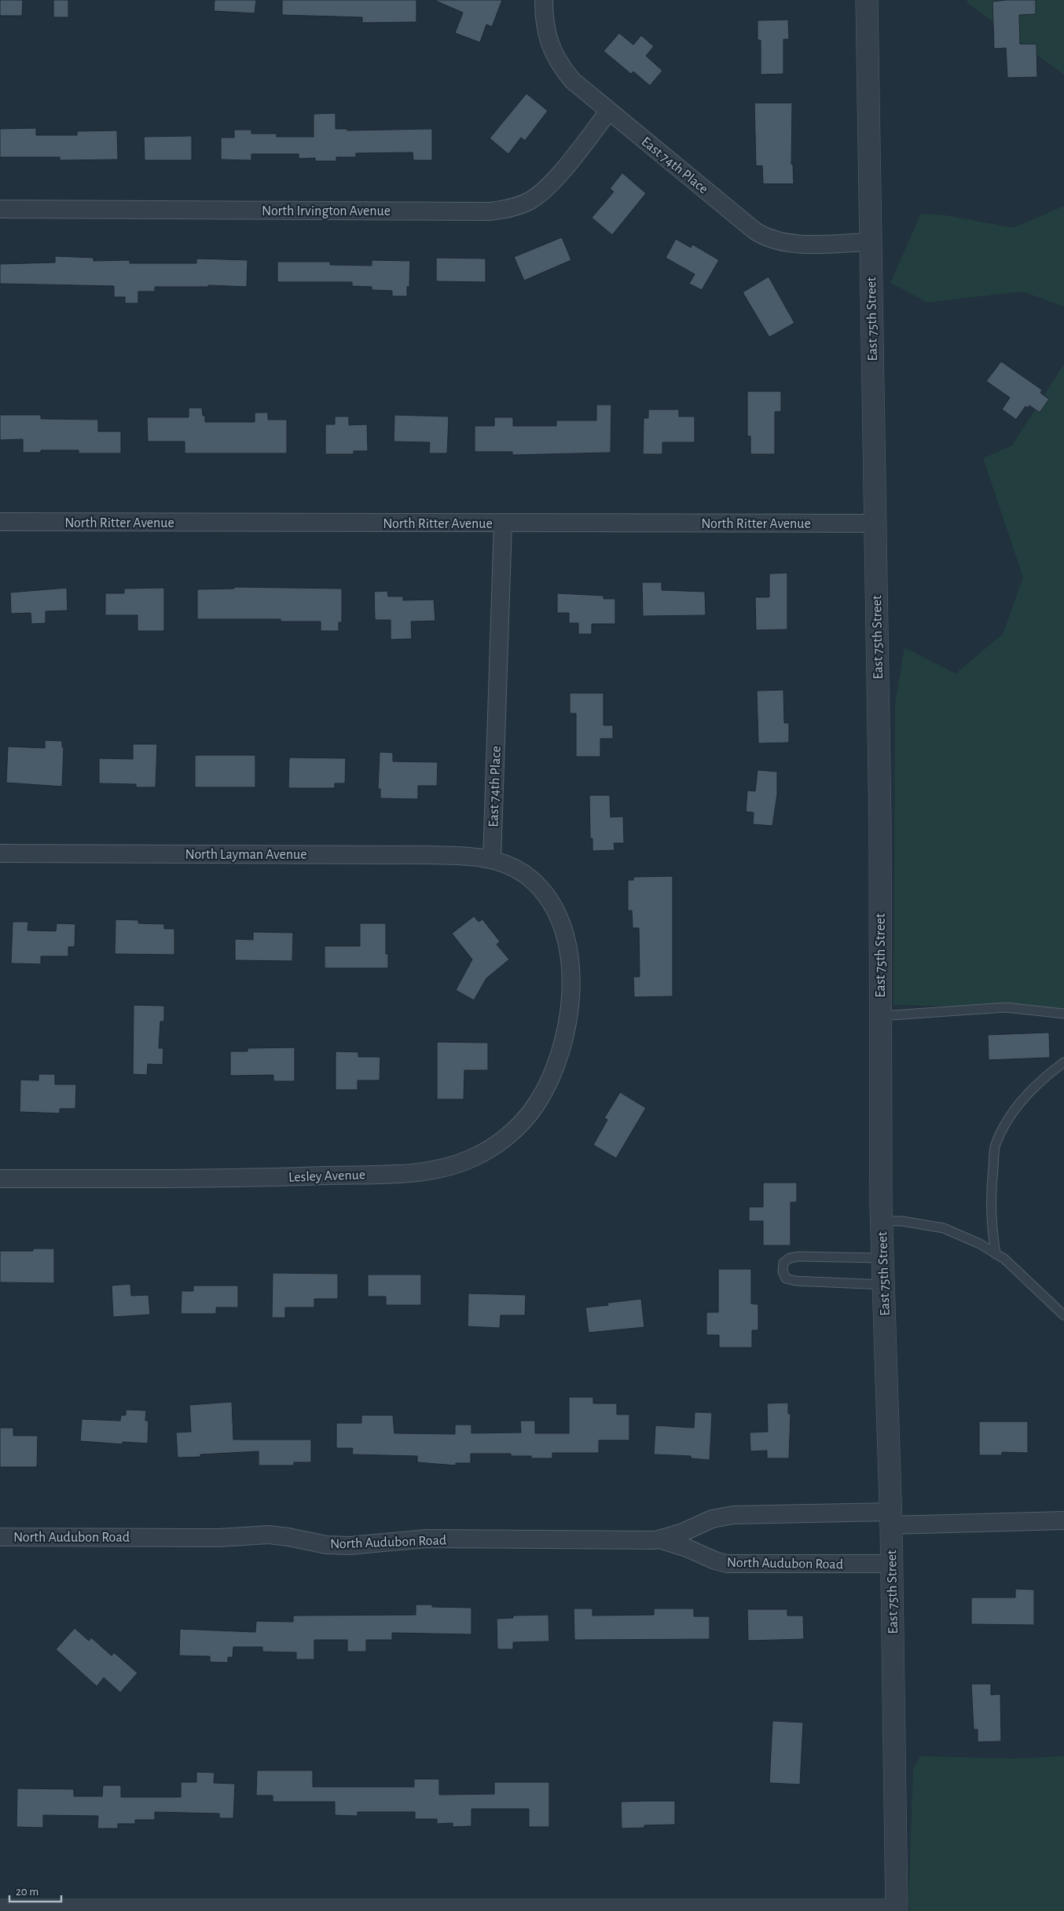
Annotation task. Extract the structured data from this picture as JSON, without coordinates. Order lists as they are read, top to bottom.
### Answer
{
  "streets": {
    "street": [
      "East 74th Place",
      "North Irvington Avenue",
      "East 75th Street",
      "North Ritter Avenue",
      "North Layman Avenue",
      "Lesley Avenue",
      "North Audubon Road"
    ]
  },
  "crossings": [
    ["East 74th Place", "North Irvington Avenue"],
    ["East 74th Place", "East 75th Street"],
    ["East 74th Place", "North Ritter Avenue"],
    ["East 74th Place", "North Layman Avenue"],
    ["East 74th Place", "Lesley Avenue"],
    ["East 75th Street", "North Ritter Avenue"],
    ["East 75th Street", "North Audubon Road"],
    ["North Layman Avenue", "Lesley Avenue"]
  ],
  "scale_bar": "20 m"
}
